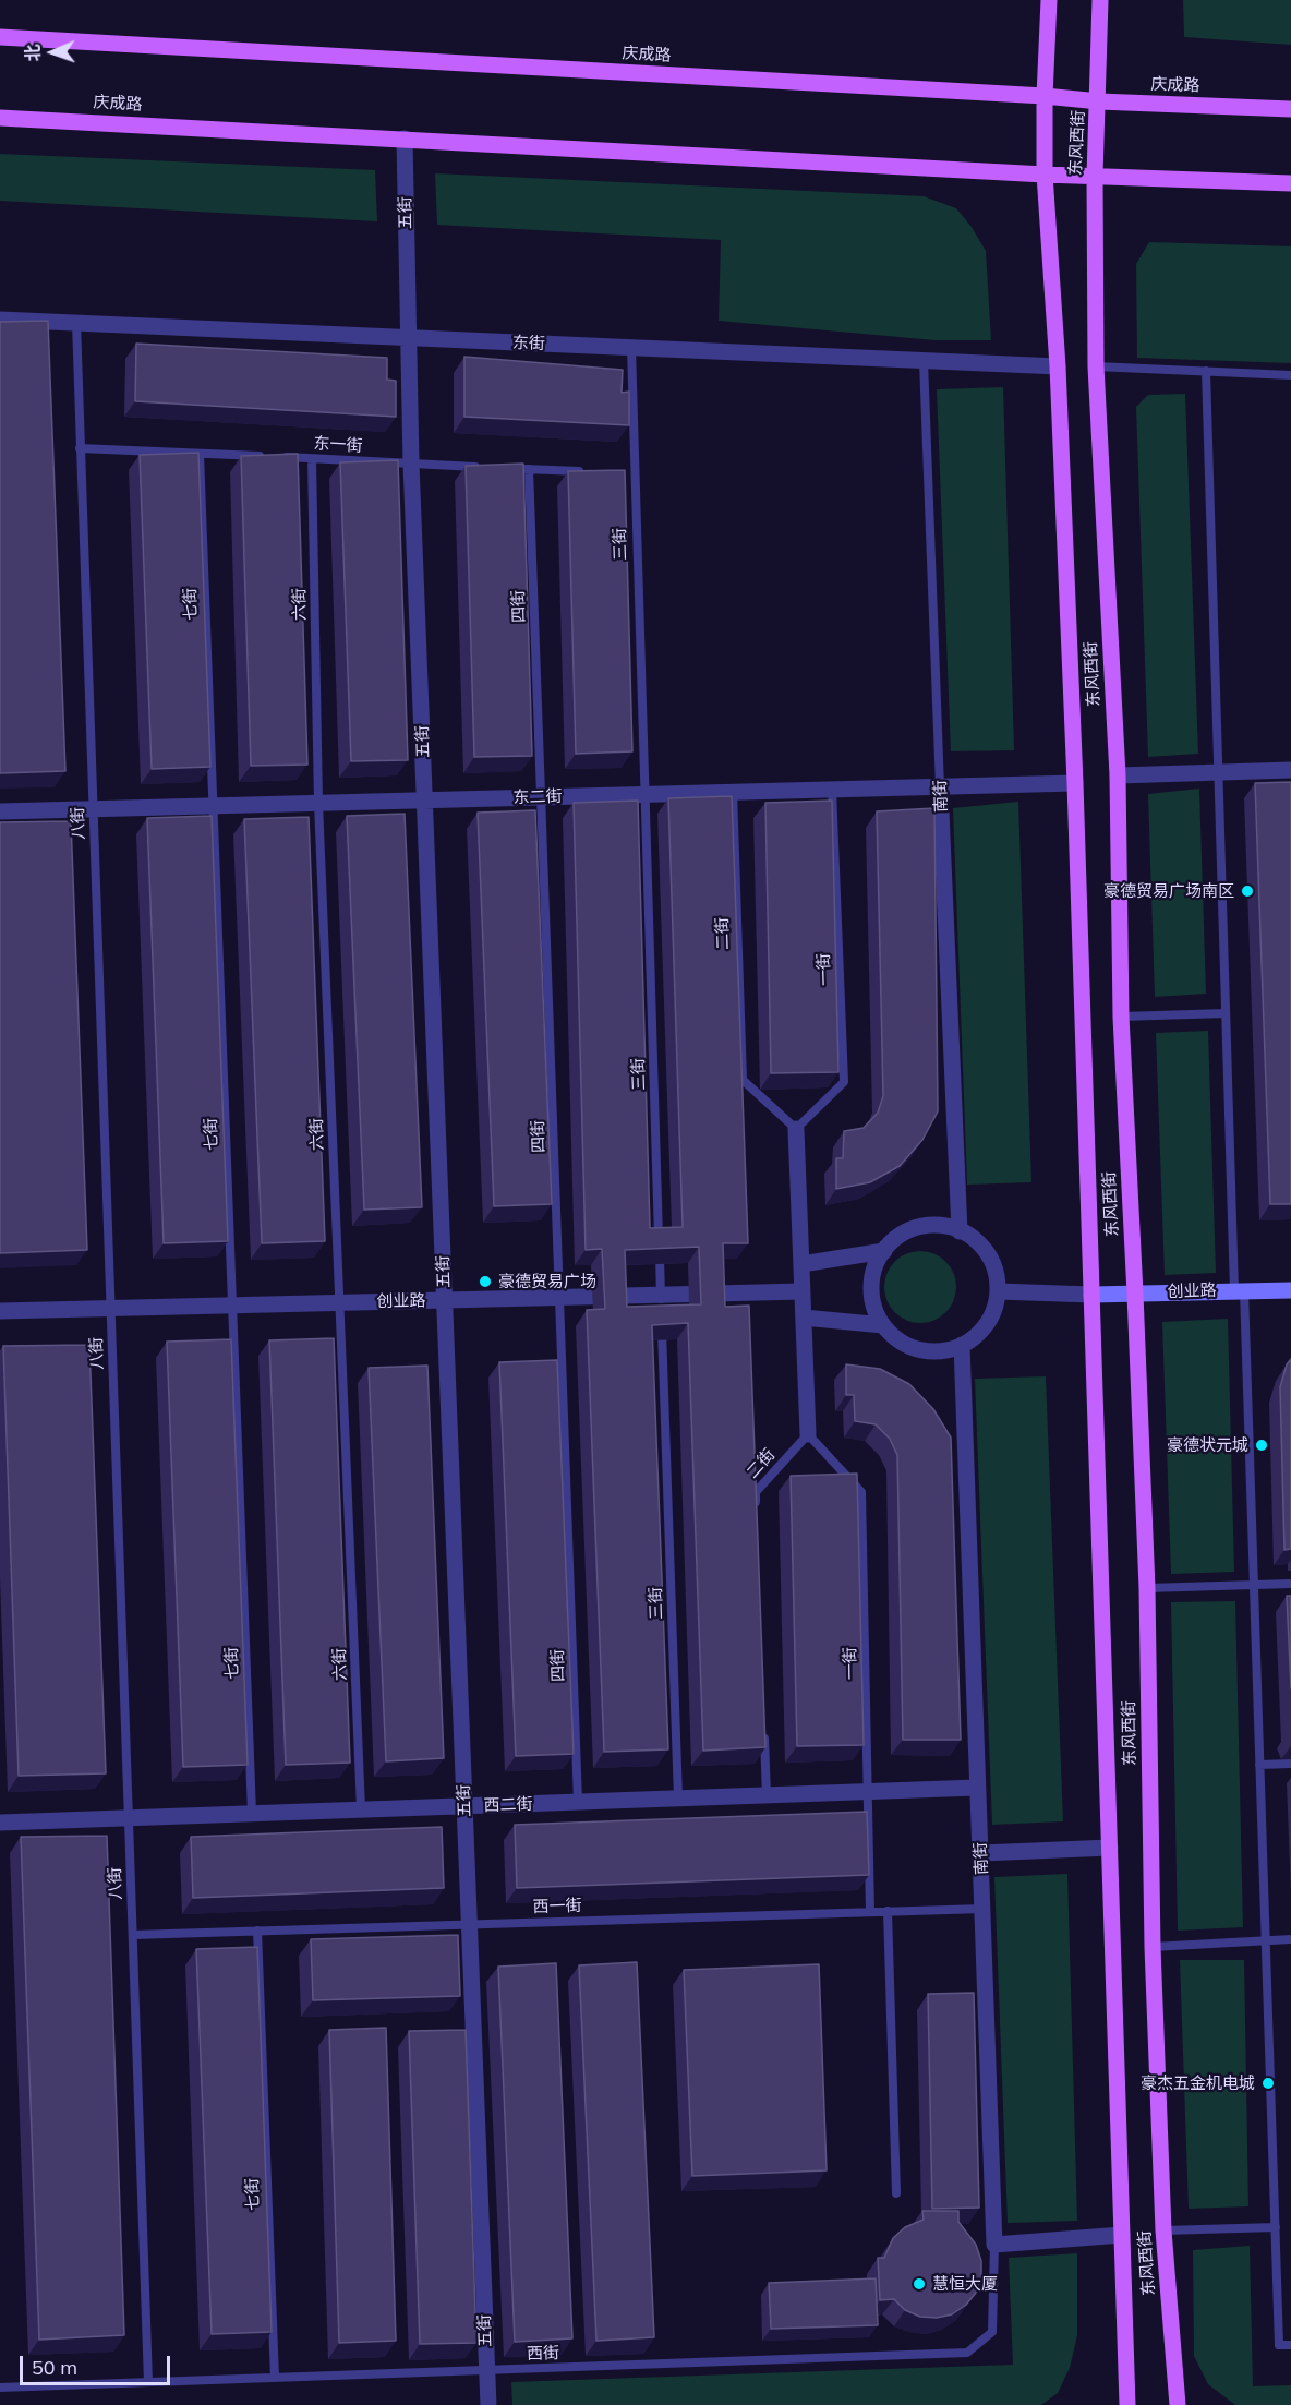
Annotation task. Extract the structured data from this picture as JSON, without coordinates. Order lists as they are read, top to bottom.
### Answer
{
  "streets": {
    "main road": ["庆成路", "东风西街"],
    "street": [
      "五街",
      "东街",
      "南街",
      "东二街",
      "创业路",
      "西二街"
    ],
    "lane": [
      "东一街",
      "三街",
      "七街",
      "六街",
      "四街",
      "八街",
      "二街",
      "一街",
      "西一街",
      "西街"
    ]
  },
  "crossings": [
    ["庆成路", "东风西街"],
    ["庆成路", "五街"],
    ["东风西街", "东街"],
    ["东风西街", "东二街"],
    ["东风西街", "创业路"],
    ["五街", "东街"],
    ["五街", "东一街"],
    ["五街", "东二街"],
    ["五街", "创业路"],
    ["五街", "西二街"],
    ["五街", "西一街"],
    ["五街", "西街"],
    ["东街", "三街"],
    ["东街", "南街"],
    ["东街", "八街"],
    ["东一街", "七街"],
    ["东一街", "六街"],
    ["东一街", "八街"],
    ["三街", "东二街"],
    ["三街", "创业路"],
    ["三街", "西二街"],
    ["七街", "东二街"],
    ["七街", "创业路"],
    ["七街", "西二街"],
    ["七街", "西一街"],
    ["七街", "西街"],
    ["六街", "东二街"],
    ["六街", "创业路"],
    ["六街", "西二街"],
    ["四街", "东二街"],
    ["四街", "创业路"],
    ["四街", "西二街"],
    ["南街", "东二街"],
    ["南街", "西二街"],
    ["南街", "西一街"],
    ["南街", "西街"],
    ["东二街", "八街"],
    ["东二街", "二街"],
    ["东二街", "一街"],
    ["八街", "创业路"],
    ["八街", "西二街"],
    ["八街", "西一街"],
    ["八街", "西街"],
    ["二街", "一街"],
    ["一街", "西二街"],
    ["一街", "西一街"]
  ],
  "places": [
    "豪德贸易广场南区",
    "豪德贸易广场",
    "豪德状元城",
    "豪杰五金机电城",
    "慧恒大厦"
  ],
  "scale_bar": "50 m",
  "north": "left"
}
